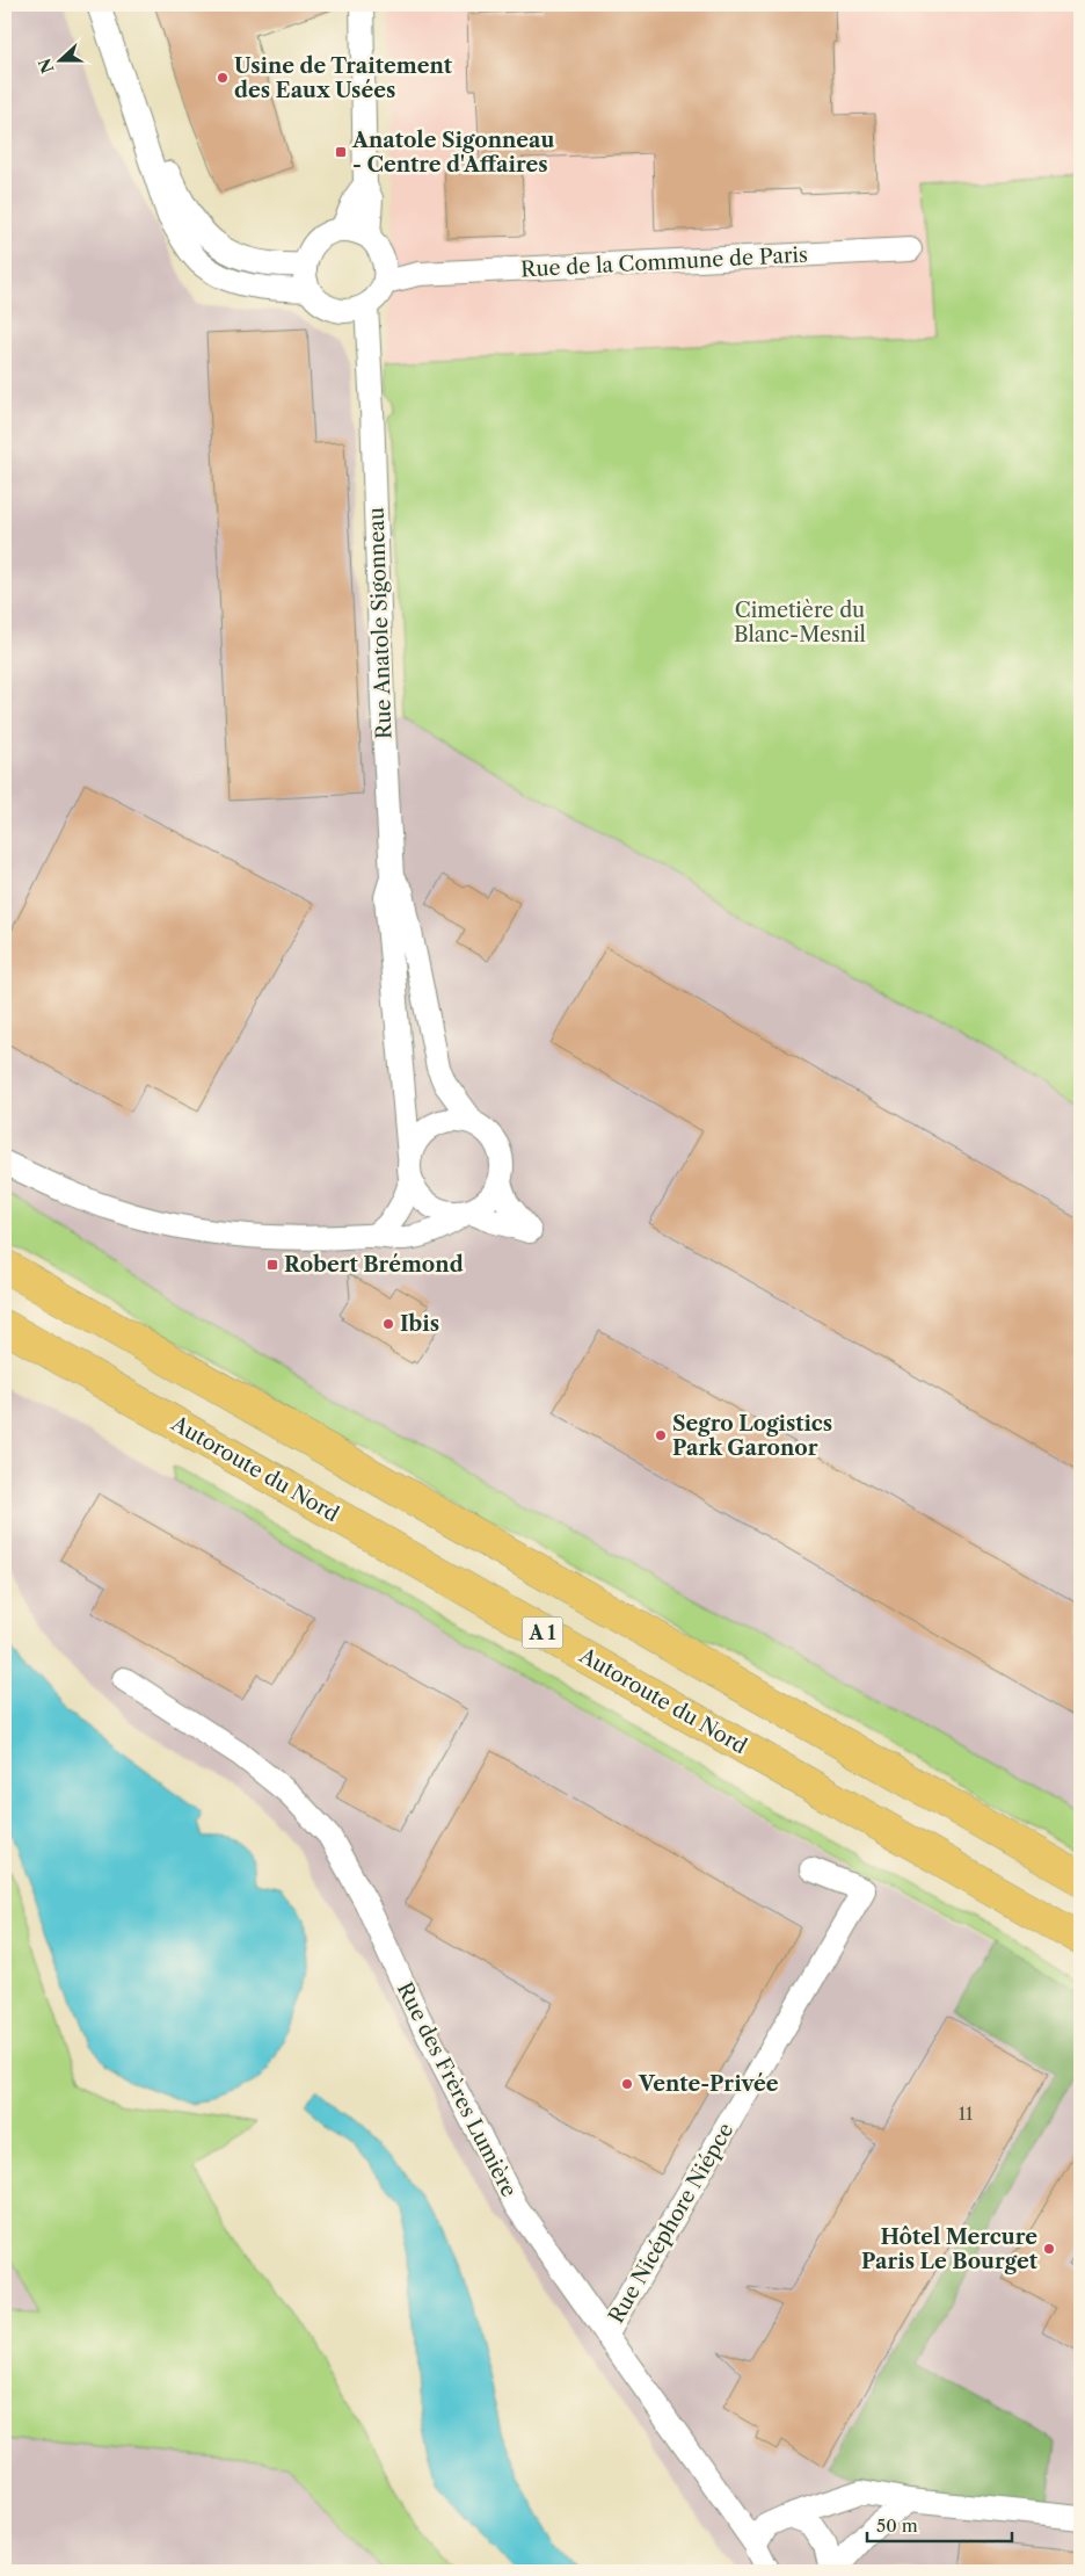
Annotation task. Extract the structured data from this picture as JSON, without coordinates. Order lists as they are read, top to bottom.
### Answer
{
  "streets": {
    "highway": ["Autoroute du Nord", "A 1"],
    "street": [
      "Rue de la Commune de Paris",
      "Rue Anatole Sigonneau",
      "Rue des Frères Lumière",
      "Rue Nicéphore Niépce"
    ]
  },
  "crossings": [
    ["Rue de la Commune de Paris", "Rue Anatole Sigonneau"],
    ["Rue des Frères Lumière", "Rue Nicéphore Niépce"]
  ],
  "parks": ["Cimetière du Blanc-Mesnil"],
  "places": {
    "other": [
      "Usine de Traitement des Eaux Usées",
      "Ibis",
      "Segro Logistics Park Garonor",
      "Vente-Privée",
      "Hôtel Mercure Paris Le Bourget"
    ],
    "transit": ["Anatole Sigonneau - Centre d'Affaires", "Robert Brémond"]
  },
  "house_numbers": ["11"],
  "scale_bar": "50 m",
  "north": "left"
}
